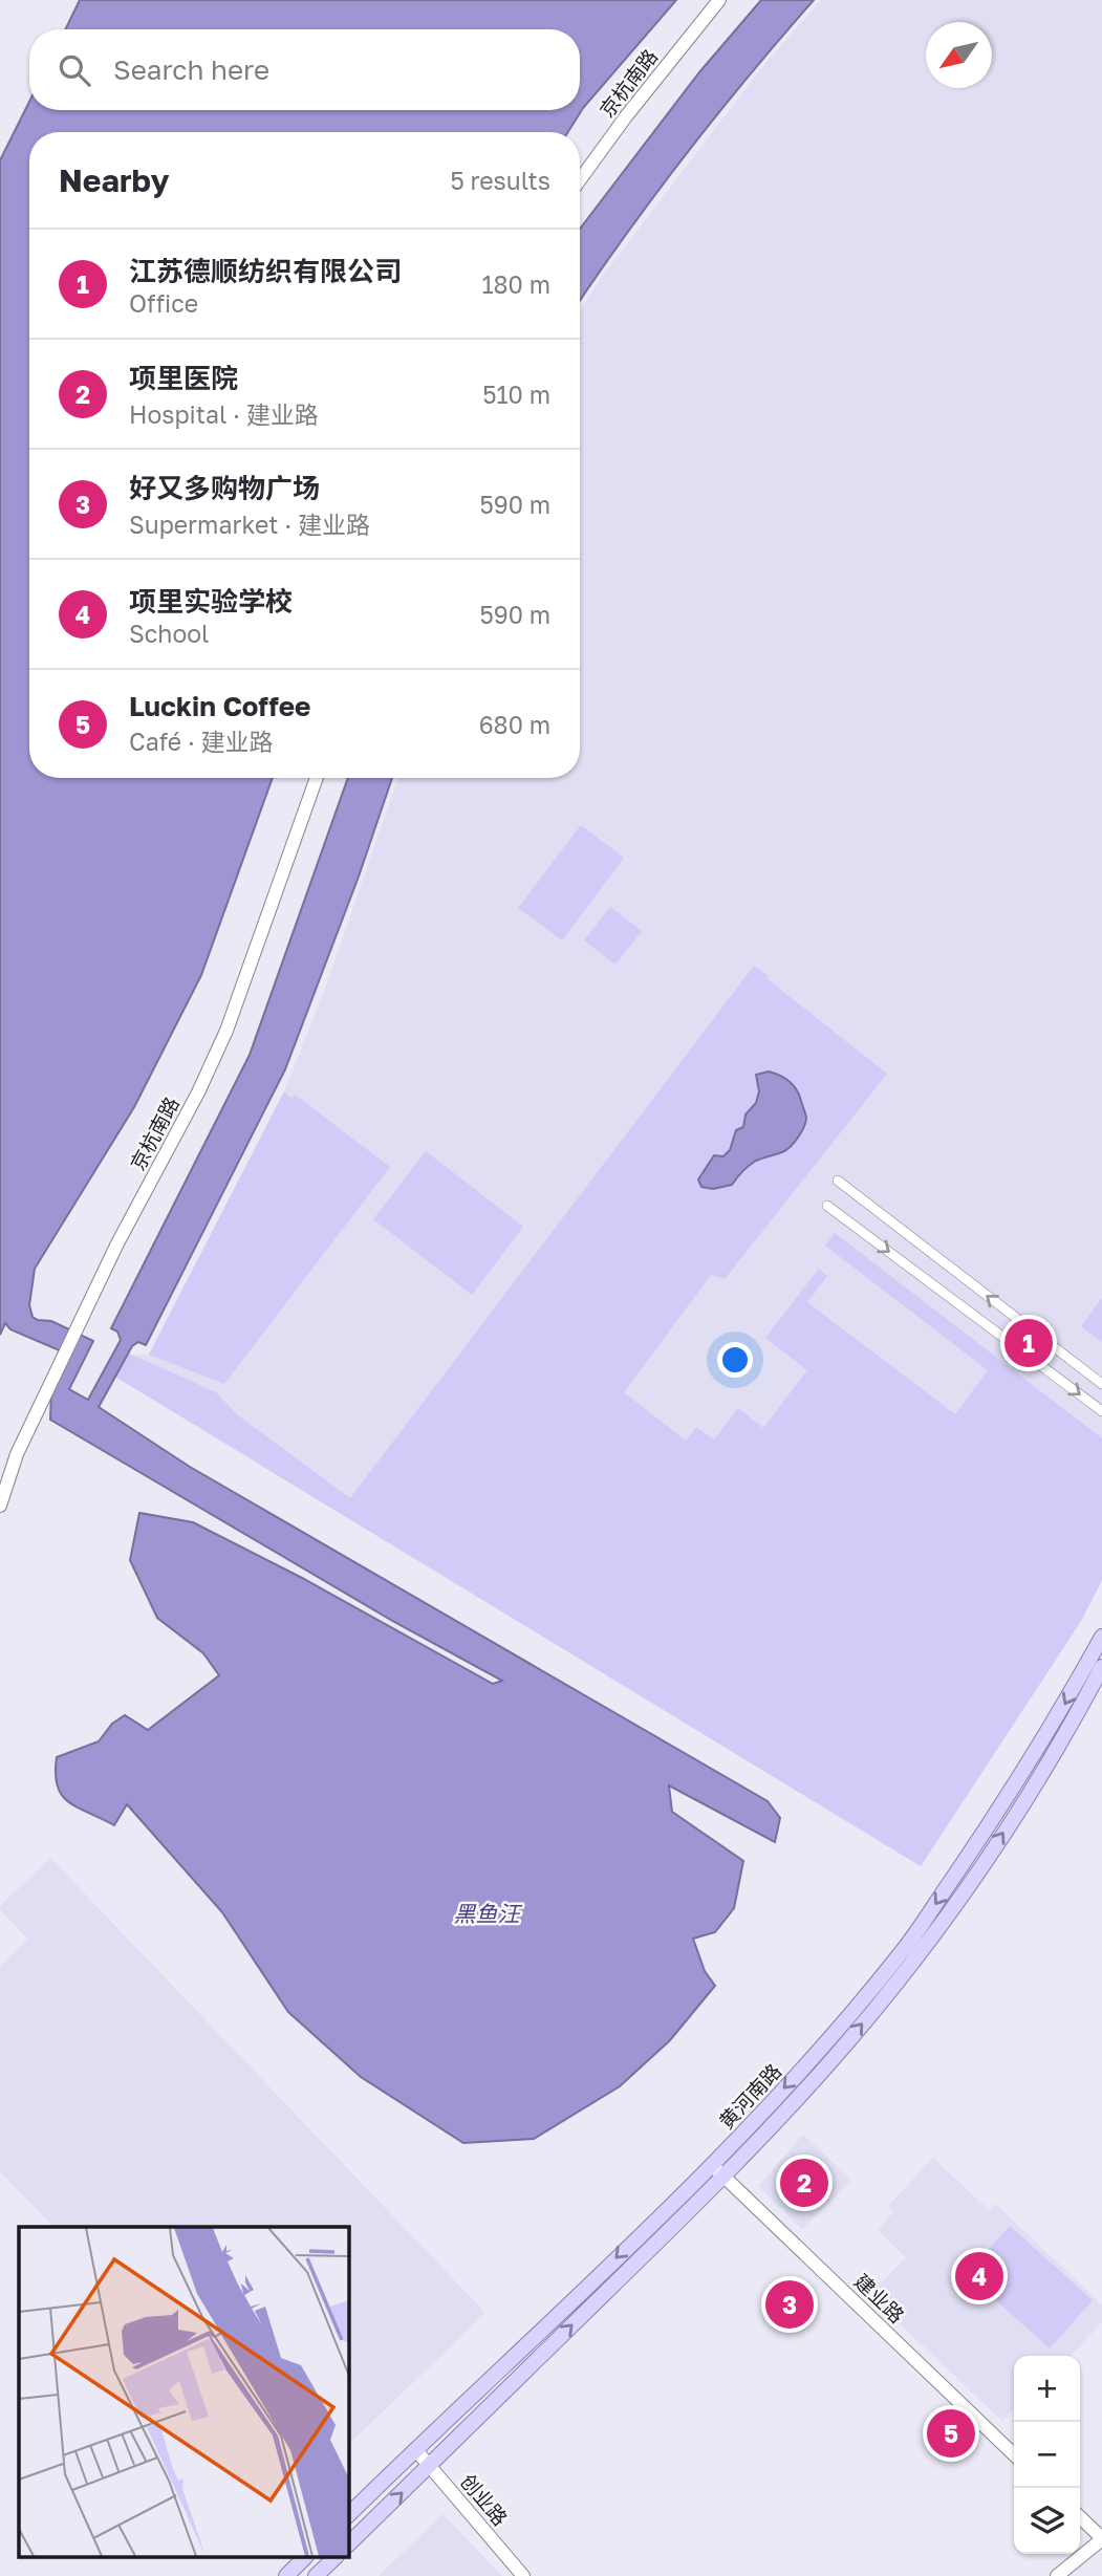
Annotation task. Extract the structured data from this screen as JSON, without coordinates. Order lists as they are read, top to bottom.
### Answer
{
  "streets": {
    "main road": ["黄河南路"],
    "street": ["京杭南路", "建业路", "创业路"]
  },
  "crossings": [
    ["黄河南路", "建业路"],
    ["黄河南路", "创业路"]
  ],
  "water": ["黑鱼汪"],
  "north": "bottom left",
  "page": {
    "search": "Search here",
    "heading": ["Nearby", "5 results"],
    "list": [
      {
        "mark": "1",
        "name": "江苏德顺纺织有限公司",
        "note": "Office",
        "value": "180 m"
      },
      {
        "mark": "2",
        "name": "项里医院",
        "note": "Hospital · 建业路",
        "value": "510 m"
      },
      {
        "mark": "3",
        "name": "好又多购物广场",
        "note": "Supermarket · 建业路",
        "value": "590 m"
      },
      {
        "mark": "4",
        "name": "项里实验学校",
        "note": "School",
        "value": "590 m"
      },
      {
        "mark": "5",
        "name": "Luckin Coffee",
        "note": "Café · 建业路",
        "value": "680 m"
      }
    ],
    "pins": [
      "1",
      "2",
      "4",
      "3",
      "5"
    ],
    "map_buttons": ["+", "−"]
  }
}
